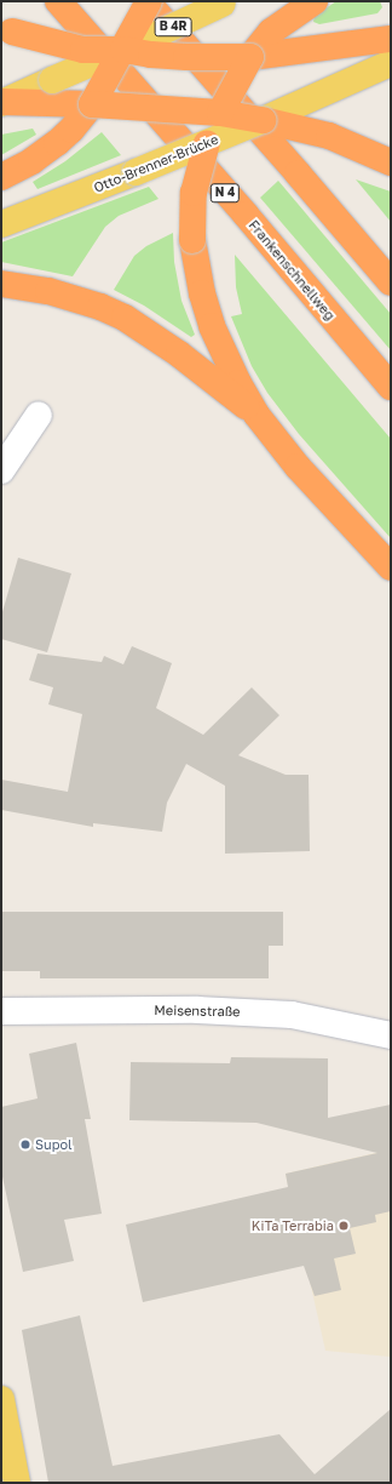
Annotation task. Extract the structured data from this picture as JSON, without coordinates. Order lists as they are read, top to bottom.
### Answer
{
  "streets": {
    "highway": ["N 4", "Frankenschnellweg"],
    "main road": ["B 4R", "Otto-Brenner-Brücke"],
    "street": ["Meisenstraße"]
  },
  "places": ["Supol", "KiTa Terrabia"]
}
